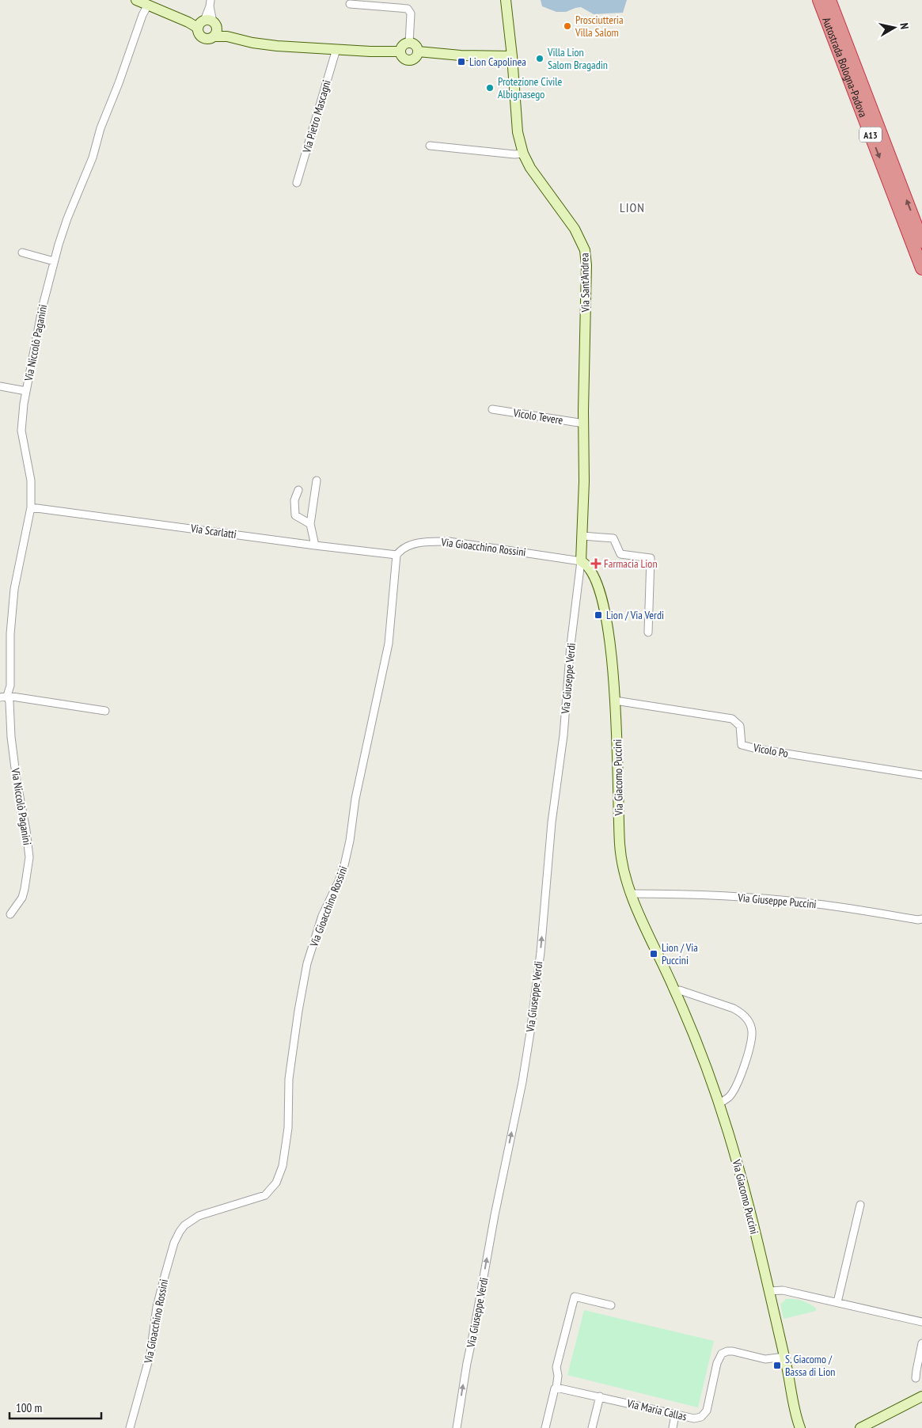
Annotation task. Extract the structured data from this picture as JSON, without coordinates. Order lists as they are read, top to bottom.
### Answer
{
  "streets": {
    "highway": ["Autostrada Bologna-Padova", "A13"],
    "street": [
      "Via Pietro Mascagni",
      "Via Sant'Andrea",
      "Via Niccolò Paganini",
      "Vicolo Tevere",
      "Via Scarlatti",
      "Via Gioacchino Rossini",
      "Via Giuseppe Verdi",
      "Vicolo Po",
      "Via Giacomo Puccini",
      "Via Giuseppe Puccini",
      "Via Maria Callas"
    ]
  },
  "crossings": [
    ["Via Sant'Andrea", "Vicolo Tevere"],
    ["Via Sant'Andrea", "Via Gioacchino Rossini"],
    ["Via Sant'Andrea", "Via Giuseppe Verdi"],
    ["Via Sant'Andrea", "Via Giacomo Puccini"],
    ["Via Niccolò Paganini", "Via Scarlatti"],
    ["Via Scarlatti", "Via Gioacchino Rossini"],
    ["Via Gioacchino Rossini", "Via Giuseppe Verdi"],
    ["Via Gioacchino Rossini", "Via Giacomo Puccini"],
    ["Via Giuseppe Verdi", "Via Giacomo Puccini"],
    ["Vicolo Po", "Via Giacomo Puccini"],
    ["Via Giacomo Puccini", "Via Giuseppe Puccini"],
    ["Via Giacomo Puccini", "Via Maria Callas"]
  ],
  "one_way": ["Via Giuseppe Verdi"],
  "districts": ["LION"],
  "places": {
    "other": ["Prosciutteria Villa Salom", "Villa Lion Salom Bragadin", "Protezione Civile Albignasego"],
    "transit": [
      "Lion Capolinea",
      "Lion / Via Verdi",
      "Lion / Via Puccini",
      "S. Giacomo / Bassa di Lion"
    ],
    "health": ["Farmacia Lion"]
  },
  "scale_bar": "100 m",
  "north": "right"
}
